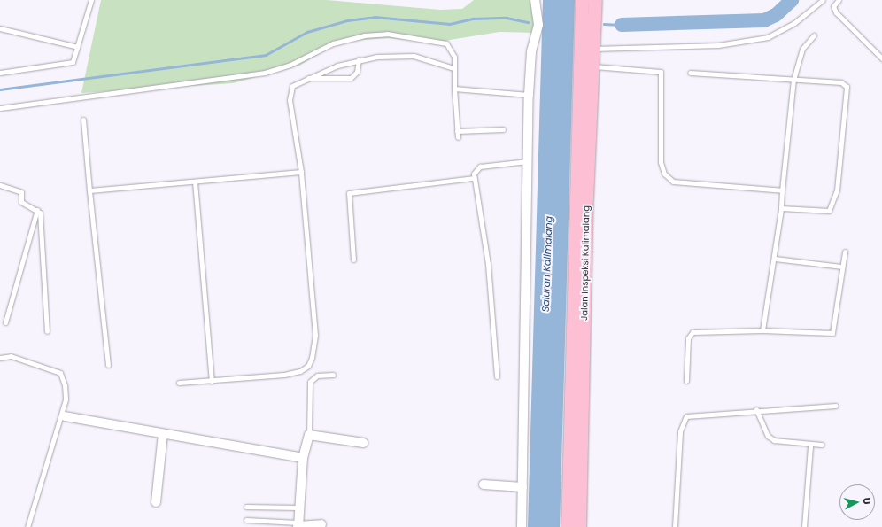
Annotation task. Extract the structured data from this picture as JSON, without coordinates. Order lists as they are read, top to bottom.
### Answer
{
  "streets": {
    "main road": ["Jalan Inspeksi Kalimalang"]
  },
  "water": ["Saluran Kalimalang"],
  "north": "right"
}
